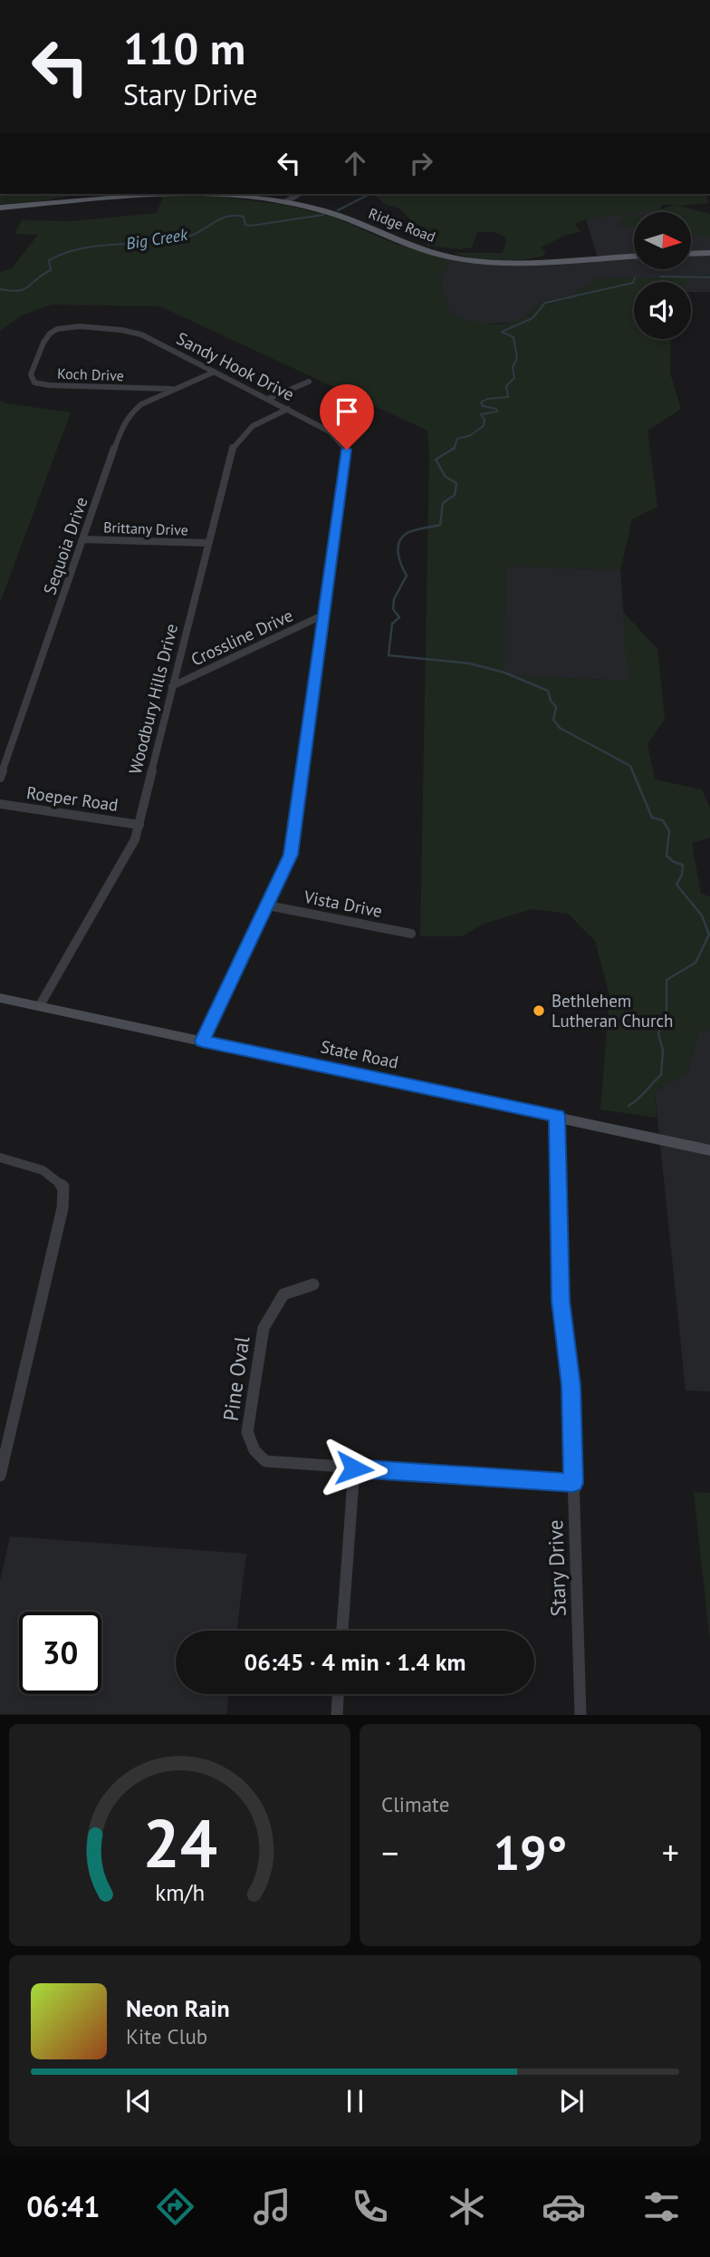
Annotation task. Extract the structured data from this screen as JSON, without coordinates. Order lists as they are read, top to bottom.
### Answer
{
  "streets": {
    "main road": ["Ridge Road", "State Road"],
    "street": [
      "Sandy Hook Drive",
      "Koch Drive",
      "Brittany Drive",
      "Sequoia Drive",
      "Crossline Drive",
      "Woodbury Hills Drive",
      "Roeper Road",
      "Vista Drive",
      "Pine Oval",
      "Stary Drive"
    ]
  },
  "crossings": [
    ["Sandy Hook Drive", "Koch Drive"],
    ["Sandy Hook Drive", "Sequoia Drive"],
    ["Sandy Hook Drive", "Crossline Drive"],
    ["Sandy Hook Drive", "Woodbury Hills Drive"],
    ["Sandy Hook Drive", "Vista Drive"],
    ["Sandy Hook Drive", "State Road"],
    ["Koch Drive", "Sequoia Drive"],
    ["Brittany Drive", "Sequoia Drive"],
    ["Brittany Drive", "Woodbury Hills Drive"],
    ["Crossline Drive", "Woodbury Hills Drive"],
    ["Woodbury Hills Drive", "Roeper Road"],
    ["Woodbury Hills Drive", "State Road"],
    ["State Road", "Stary Drive"]
  ],
  "water": ["Big Creek"],
  "places": ["Bethlehem Lutheran Church"],
  "north": "right",
  "page": {
    "turn": ["110 m", "Stary Drive"],
    "limit": "30",
    "trip": "06:45 · 4 min · 1.4 km",
    "tile": "Climate",
    "heat": ["−", "19°", "+"],
    "song": ["Neon Rain", "Kite Club"],
    "tabs": "06:41",
    "gauge": ["24", "km/h"]
  }
}
